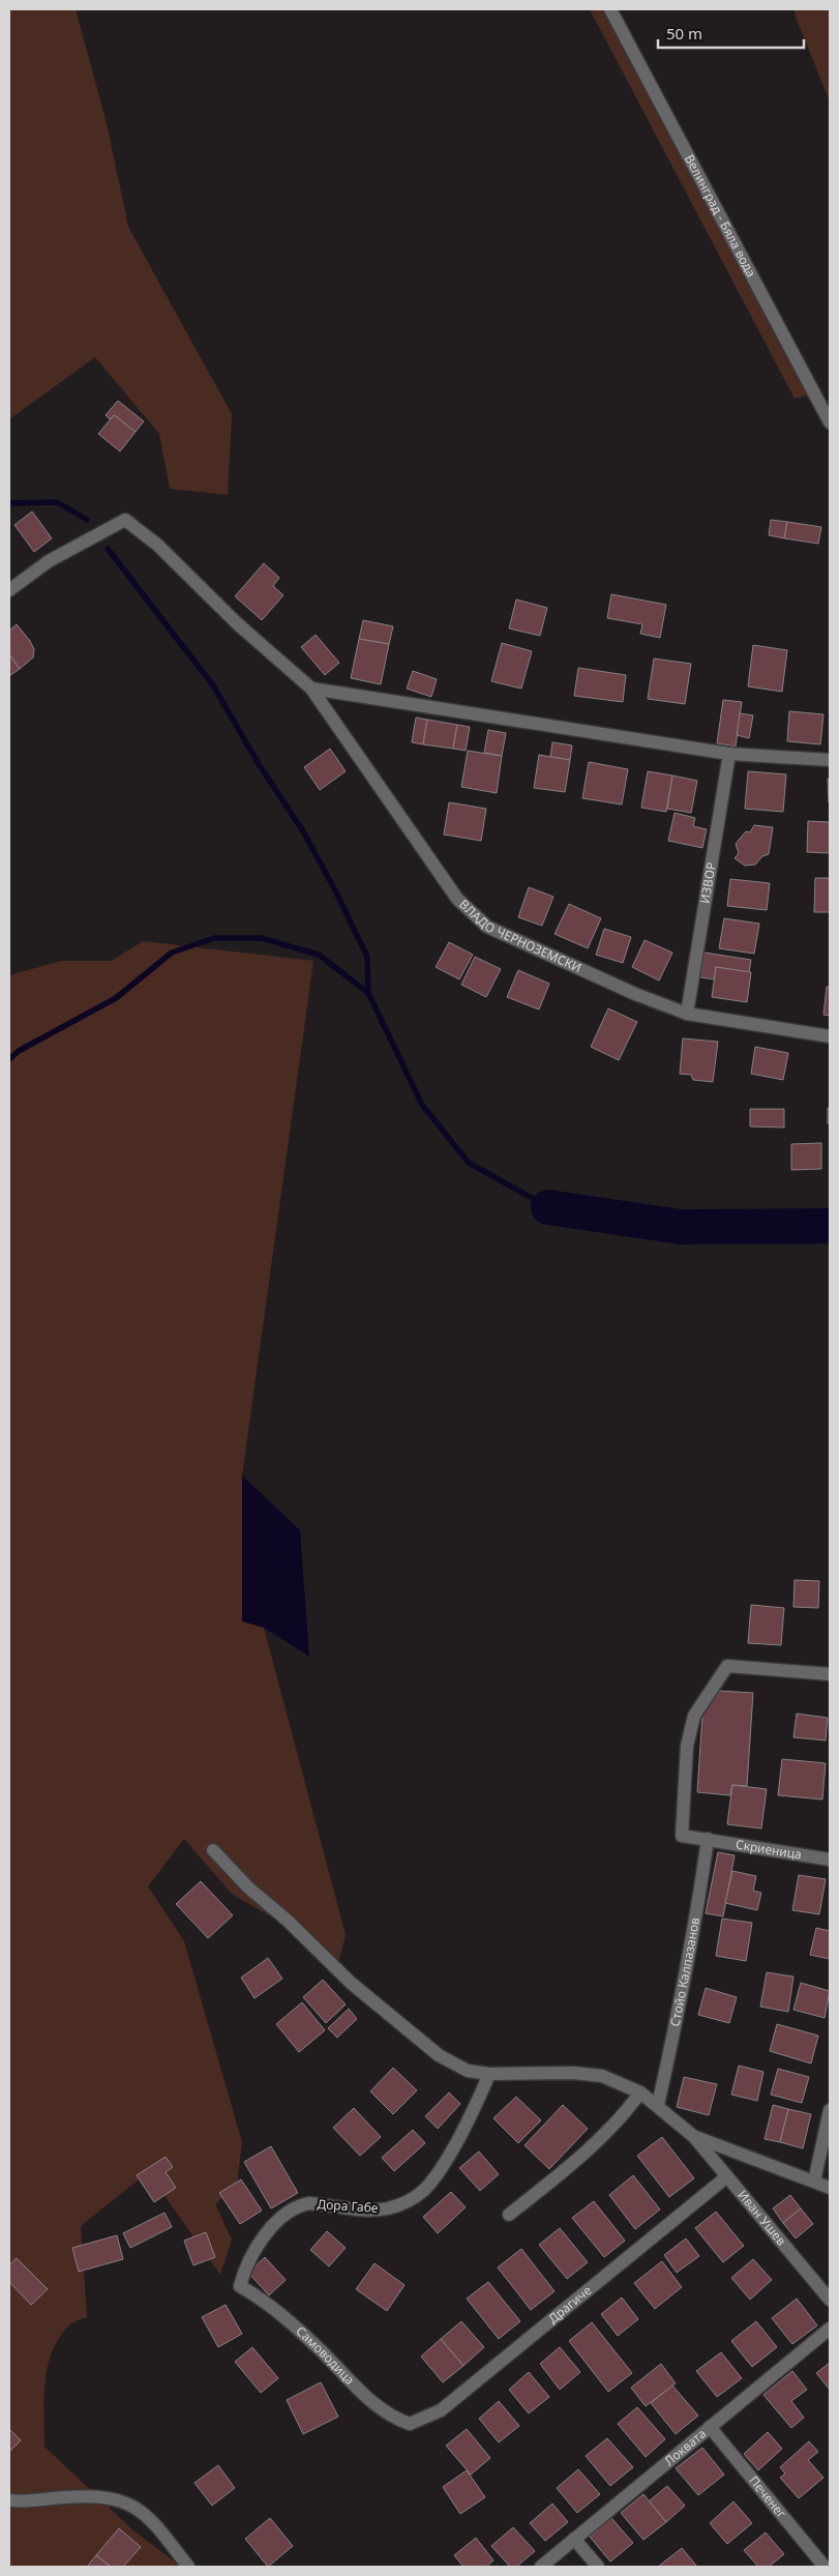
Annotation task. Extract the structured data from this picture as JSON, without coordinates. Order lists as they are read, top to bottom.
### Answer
{
  "streets": {
    "street": [
      "Велинград - Бяла вода",
      "ИЗВОР",
      "ВЛАДО ЧЕРНОЗЕМСКИ",
      "Скриеница",
      "Стойо Калпазанов",
      "Дора Габе",
      "Иван Ушев",
      "Драгиче",
      "Самоводица",
      "Локвата",
      "Печенег"
    ]
  },
  "crossings": [
    ["ИЗВОР", "ВЛАДО ЧЕРНОЗЕМСКИ"],
    ["Скриеница", "Стойо Калпазанов"],
    ["Дора Габе", "Самоводица"],
    ["Иван Ушев", "Драгиче"],
    ["Драгиче", "Самоводица"],
    ["Локвата", "Печенег"]
  ],
  "scale_bar": "50 m"
}
